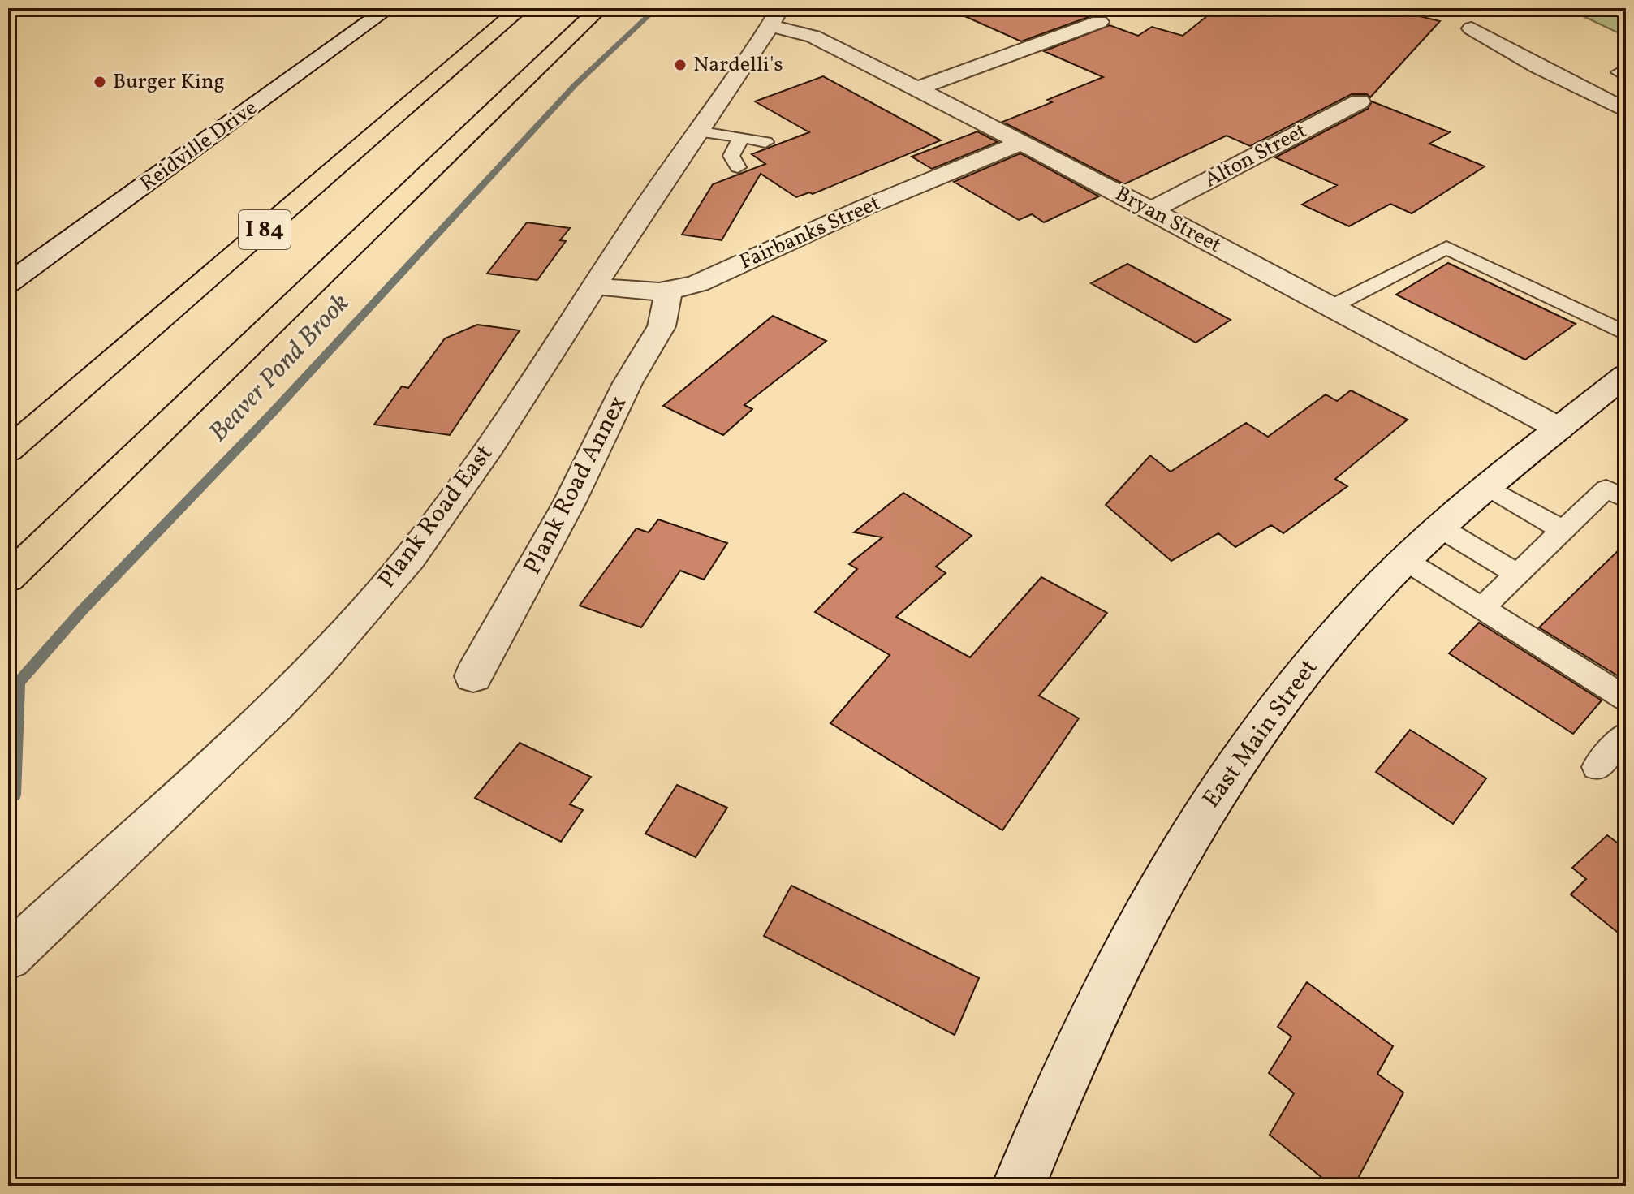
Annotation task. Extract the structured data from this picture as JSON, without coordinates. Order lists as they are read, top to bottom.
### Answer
{
  "streets": {
    "highway": ["I 84"],
    "street": [
      "Reidville Drive",
      "Alton Street",
      "Bryan Street",
      "Fairbanks Street",
      "Plank Road Annex",
      "Plank Road East",
      "East Main Street"
    ]
  },
  "crossings": [
    ["Alton Street", "Bryan Street"],
    ["Bryan Street", "Fairbanks Street"],
    ["Bryan Street", "Plank Road East"],
    ["Bryan Street", "East Main Street"],
    ["Fairbanks Street", "Plank Road Annex"],
    ["Fairbanks Street", "Plank Road East"]
  ],
  "water": ["Beaver Pond Brook"],
  "places": ["Nardelli's", "Burger King"]
}
